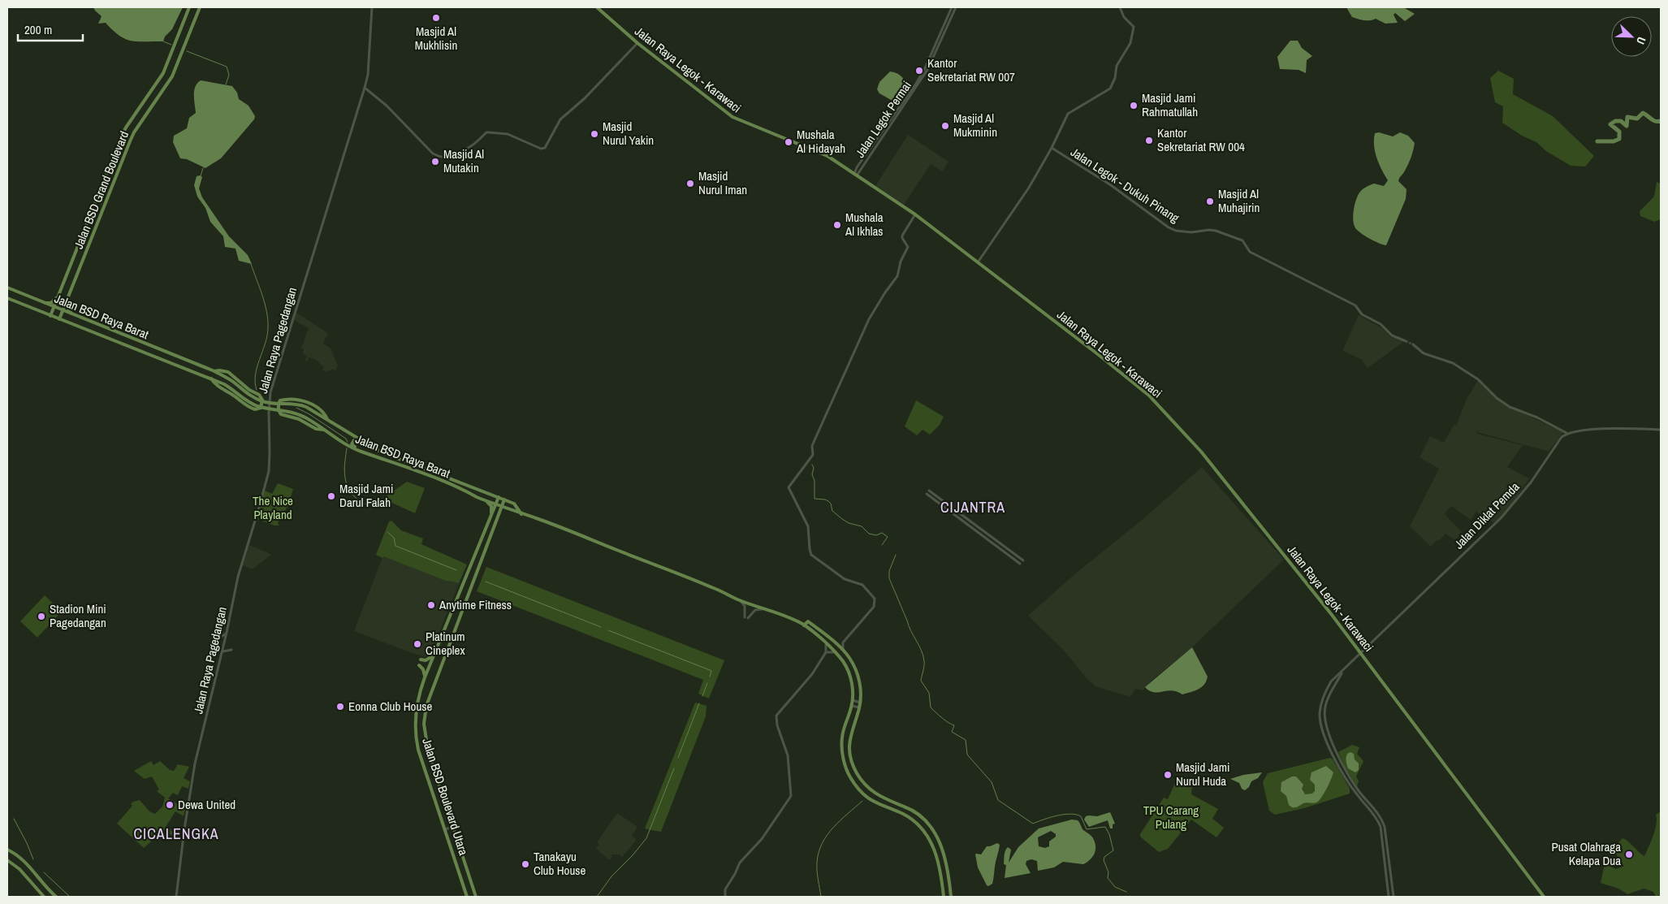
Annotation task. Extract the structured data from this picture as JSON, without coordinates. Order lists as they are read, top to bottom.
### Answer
{
  "streets": {
    "main road": [
      "Jalan Raya Legok - Karawaci",
      "Jalan BSD Grand Boulevard",
      "Jalan BSD Raya Barat",
      "Jalan BSD Boulevard Utara"
    ],
    "street": [
      "Jalan Legok Permai",
      "Jalan Legok - Dukuh Pinang",
      "Jalan Raya Pagedangan",
      "Jalan Diklat Pemda"
    ]
  },
  "crossings": [
    ["Jalan Raya Legok - Karawaci", "Jalan Legok Permai"],
    ["Jalan Raya Legok - Karawaci", "Jalan Diklat Pemda"],
    ["Jalan BSD Grand Boulevard", "Jalan BSD Raya Barat"],
    ["Jalan BSD Raya Barat", "Jalan BSD Boulevard Utara"]
  ],
  "districts": ["CIJANTRA", "CICALENGKA"],
  "parks": ["The Nice Playland", "TPU Carang Pulang"],
  "places": [
    "Masjid Al Mukhlisin",
    "Kantor Sekretariat RW 007",
    "Masjid Jami Rahmatullah",
    "Masjid Al Mukminin",
    "Masjid Nurul Yakin",
    "Kantor Sekretariat RW 004",
    "Mushala Al Hidayah",
    "Masjid Al Mutakin",
    "Masjid Nurul Iman",
    "Masjid Al Muhajirin",
    "Mushala Al Ikhlas",
    "Masjid Jami Darul Falah",
    "Anytime Fitness",
    "Stadion Mini Pagedangan",
    "Platinum Cineplex",
    "Eonna Club House",
    "Masjid Jami Nurul Huda",
    "Dewa United",
    "Pusat Olahraga Kelapa Dua",
    "Tanakayu Club House"
  ],
  "scale_bar": "200 m",
  "north": "bottom right"
}
